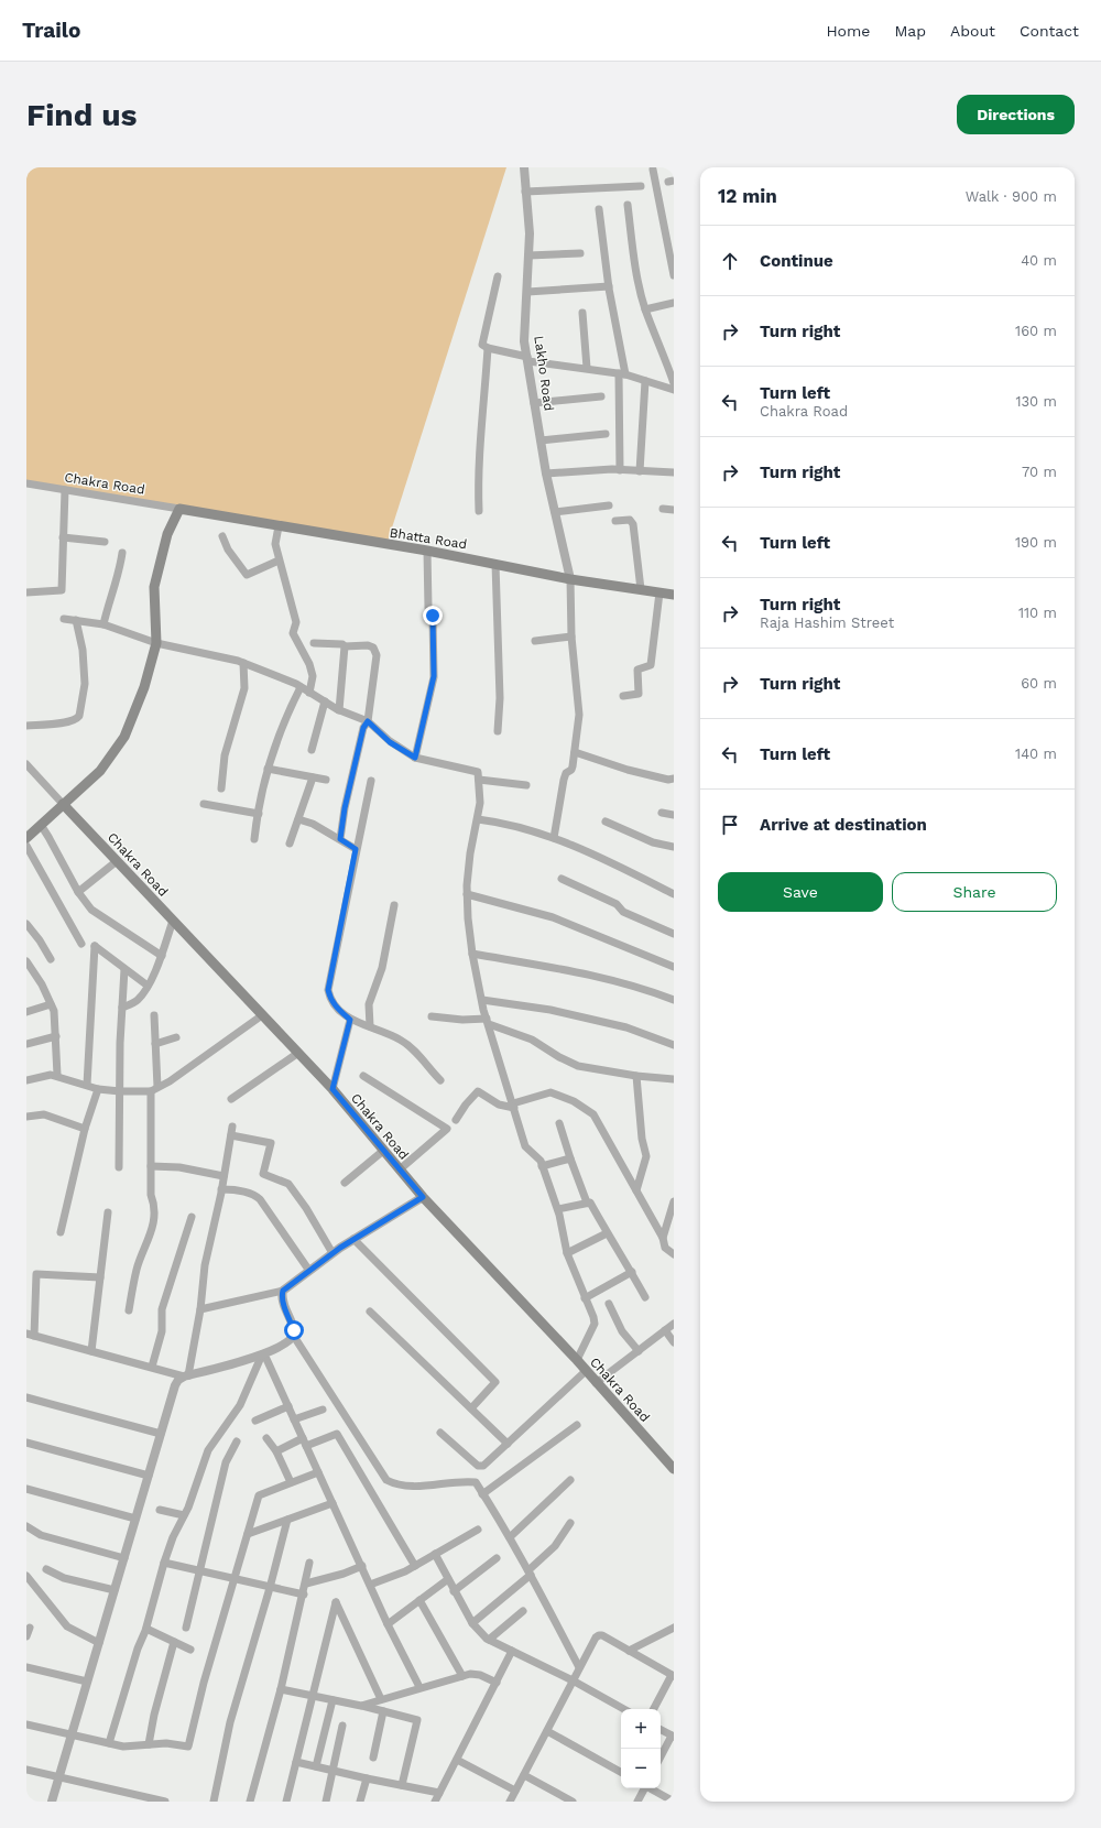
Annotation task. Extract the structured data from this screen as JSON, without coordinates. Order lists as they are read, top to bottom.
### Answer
{
  "streets": {
    "main road": ["Chakra Road", "Bhatta Road"],
    "street": ["Lakho Road"]
  },
  "crossings": [
    ["Lakho Road", "Bhatta Road"],
    ["Chakra Road", "Bhatta Road"]
  ],
  "page": {
    "header": "Trailo",
    "nav": [
      "Home",
      "Map",
      "About",
      "Contact"
    ],
    "buttons": [
      "Directions",
      ["Save", "Share"]
    ],
    "title": "Find us",
    "heading": ["12 min", "Walk · 900 m"],
    "list": [
      ["Continue", "40 m"],
      ["Turn right", "160 m"],
      ["Turn left", "Chakra Road", "130 m"],
      ["Turn right", "70 m"],
      ["Turn left", "190 m"],
      ["Turn right", "Raja Hashim Street", "110 m"],
      ["Turn right", "60 m"],
      ["Turn left", "140 m"],
      "Arrive at destination"
    ],
    "map_buttons": ["+", "−"]
  }
}
